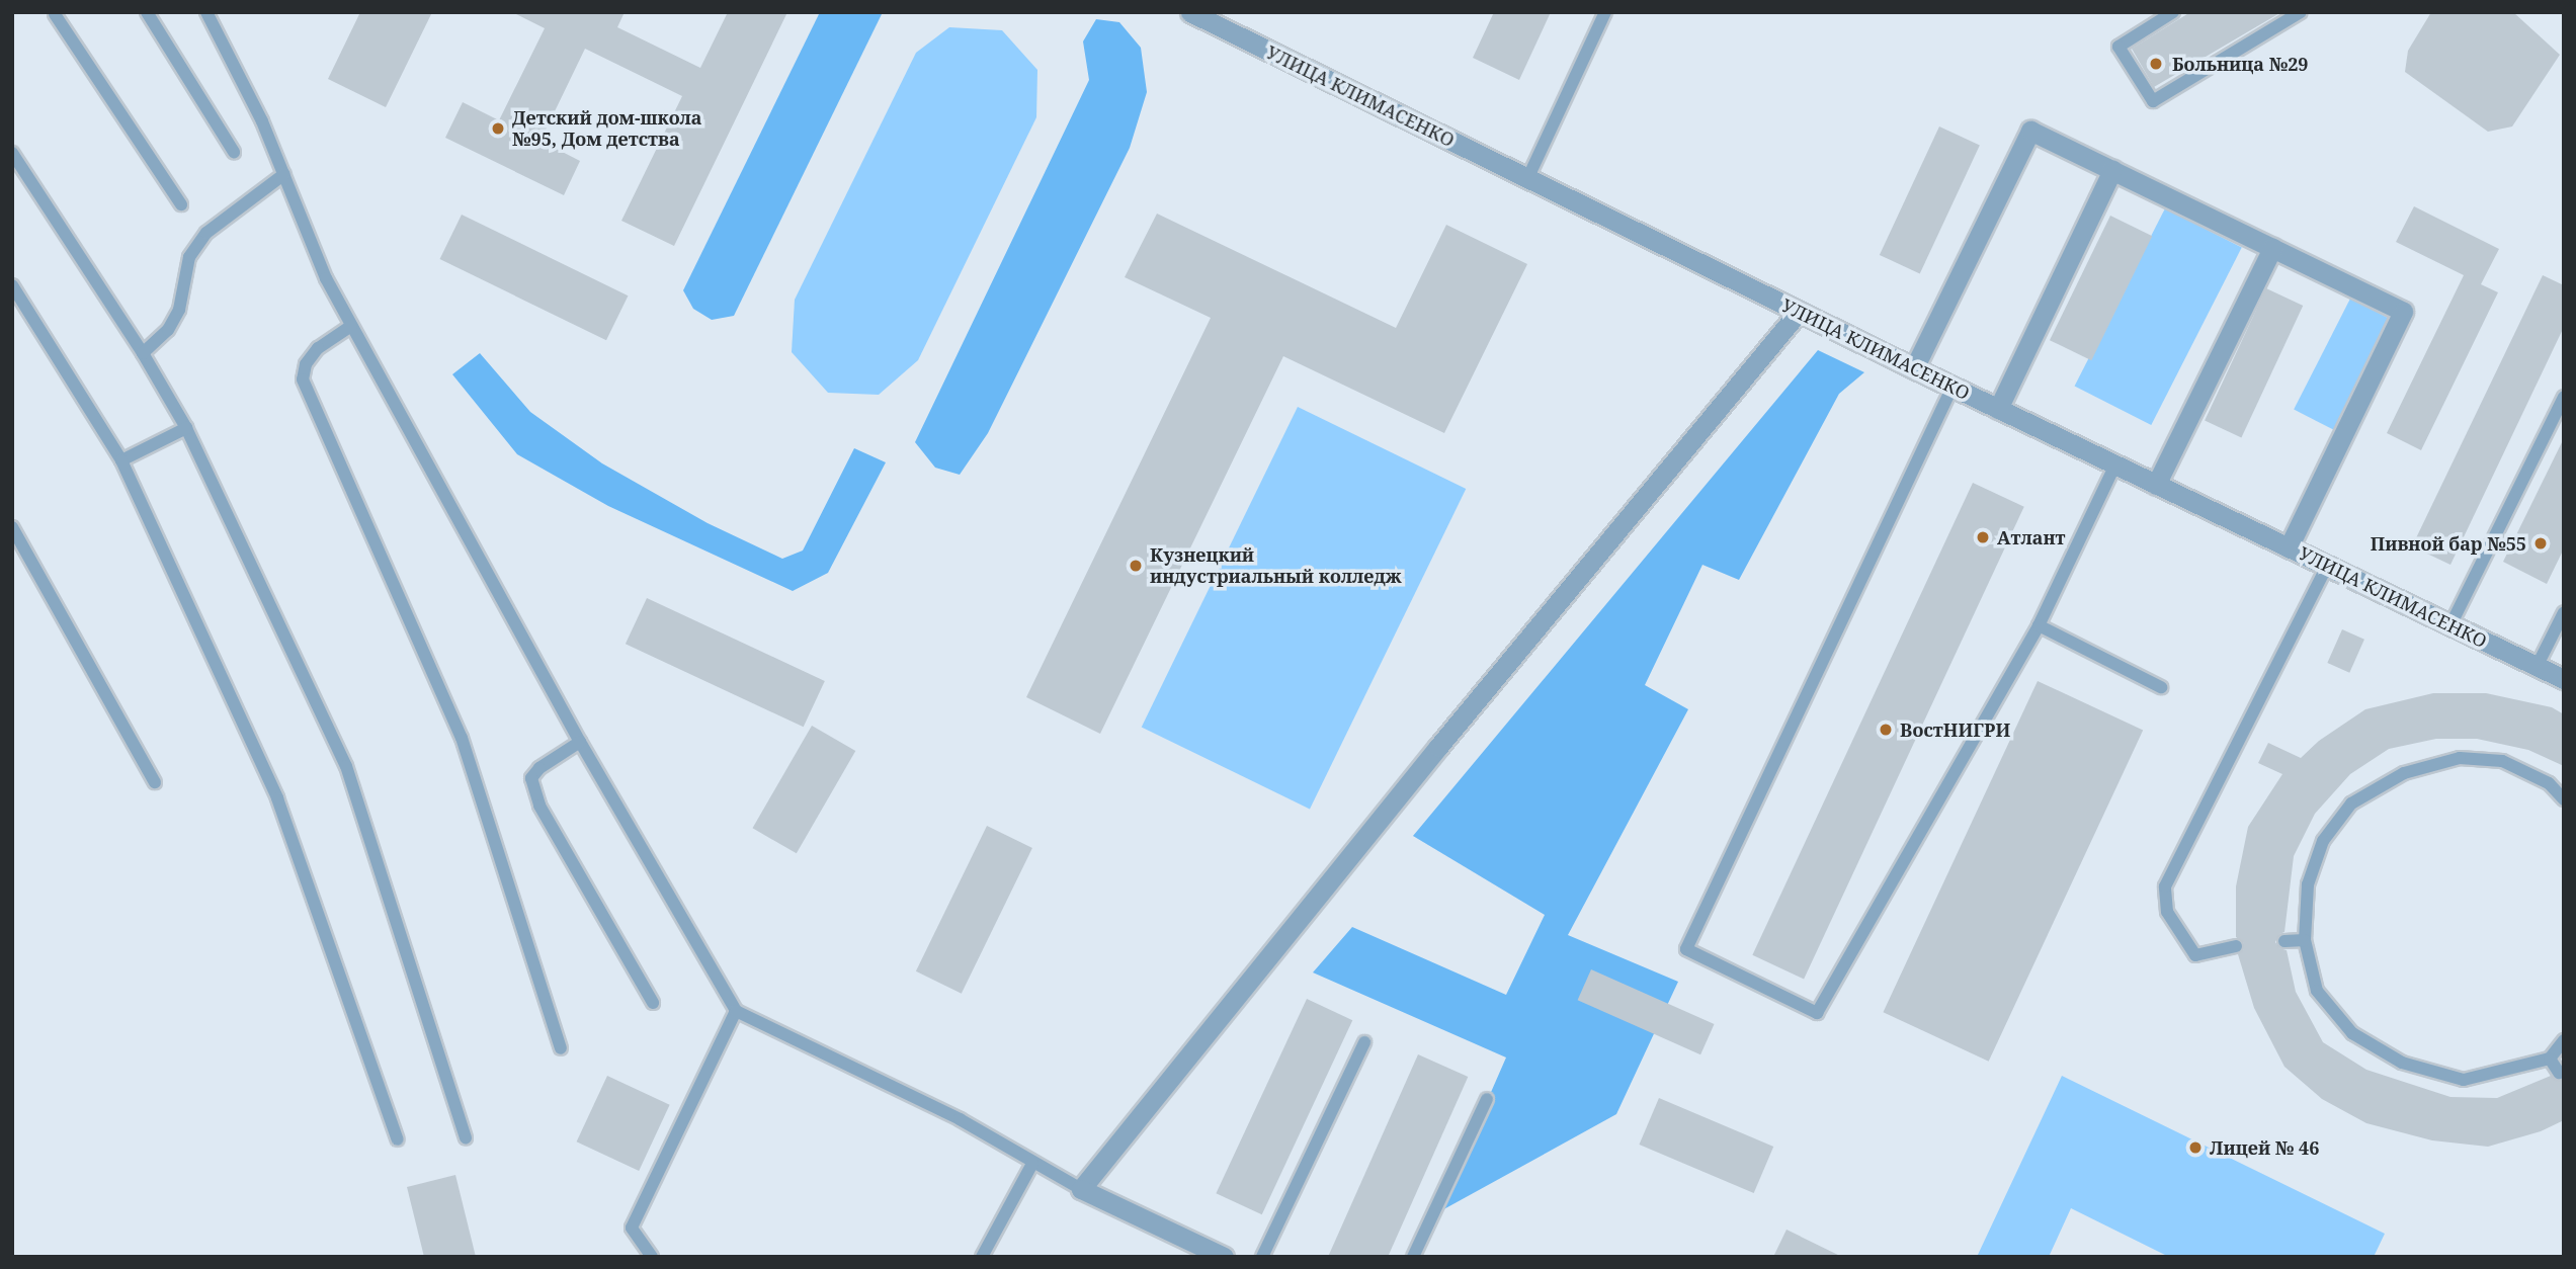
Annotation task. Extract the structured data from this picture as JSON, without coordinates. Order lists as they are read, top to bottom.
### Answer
{
  "streets": {
    "street": ["УЛИЦА КЛИМАСЕНКО"]
  },
  "places": [
    "Больница №29",
    "Детский дом-школа №95, Дом детства",
    "Атлант",
    "Пивной бар №55",
    "Кузнецкий индустриальный колледж",
    "ВостНИГРИ",
    "Лицей № 46"
  ]
}
